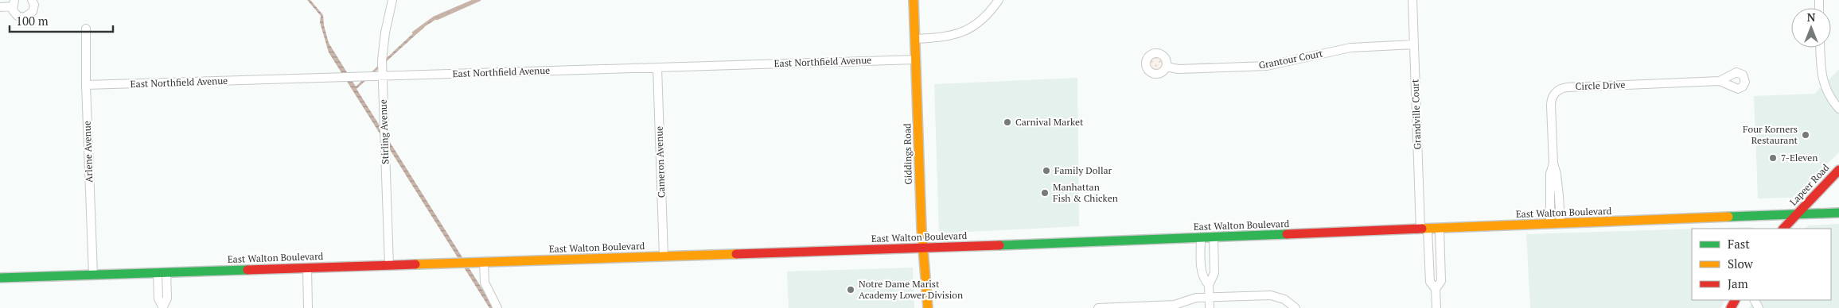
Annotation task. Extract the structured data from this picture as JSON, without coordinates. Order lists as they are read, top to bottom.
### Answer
{
  "streets": {
    "main road": ["Giddings Road", "Lapeer Road", "East Walton Boulevard"],
    "street": [
      "Grantour Court",
      "East Northfield Avenue",
      "Circle Drive",
      "Grandville Court",
      "Stirling Avenue",
      "Arlene Avenue",
      "Cameron Avenue"
    ]
  },
  "crossings": [
    ["Grantour Court", "Grandville Court"],
    ["East Northfield Avenue", "Stirling Avenue"],
    ["East Northfield Avenue", "Arlene Avenue"],
    ["East Northfield Avenue", "Giddings Road"],
    ["East Northfield Avenue", "Cameron Avenue"],
    ["Circle Drive", "East Walton Boulevard"],
    ["Grandville Court", "East Walton Boulevard"],
    ["Stirling Avenue", "East Walton Boulevard"],
    ["Arlene Avenue", "East Walton Boulevard"],
    ["Giddings Road", "East Walton Boulevard"],
    ["Cameron Avenue", "East Walton Boulevard"],
    ["Lapeer Road", "East Walton Boulevard"]
  ],
  "places": [
    "Carnival Market",
    "Four Korners Restaurant",
    "7-Eleven",
    "Family Dollar",
    "Manhattan Fish & Chicken",
    "Notre Dame Marist Academy Lower Division"
  ],
  "legend": ["Fast", "Slow", "Jam"],
  "scale_bar": "100 m",
  "north": "top"
}
